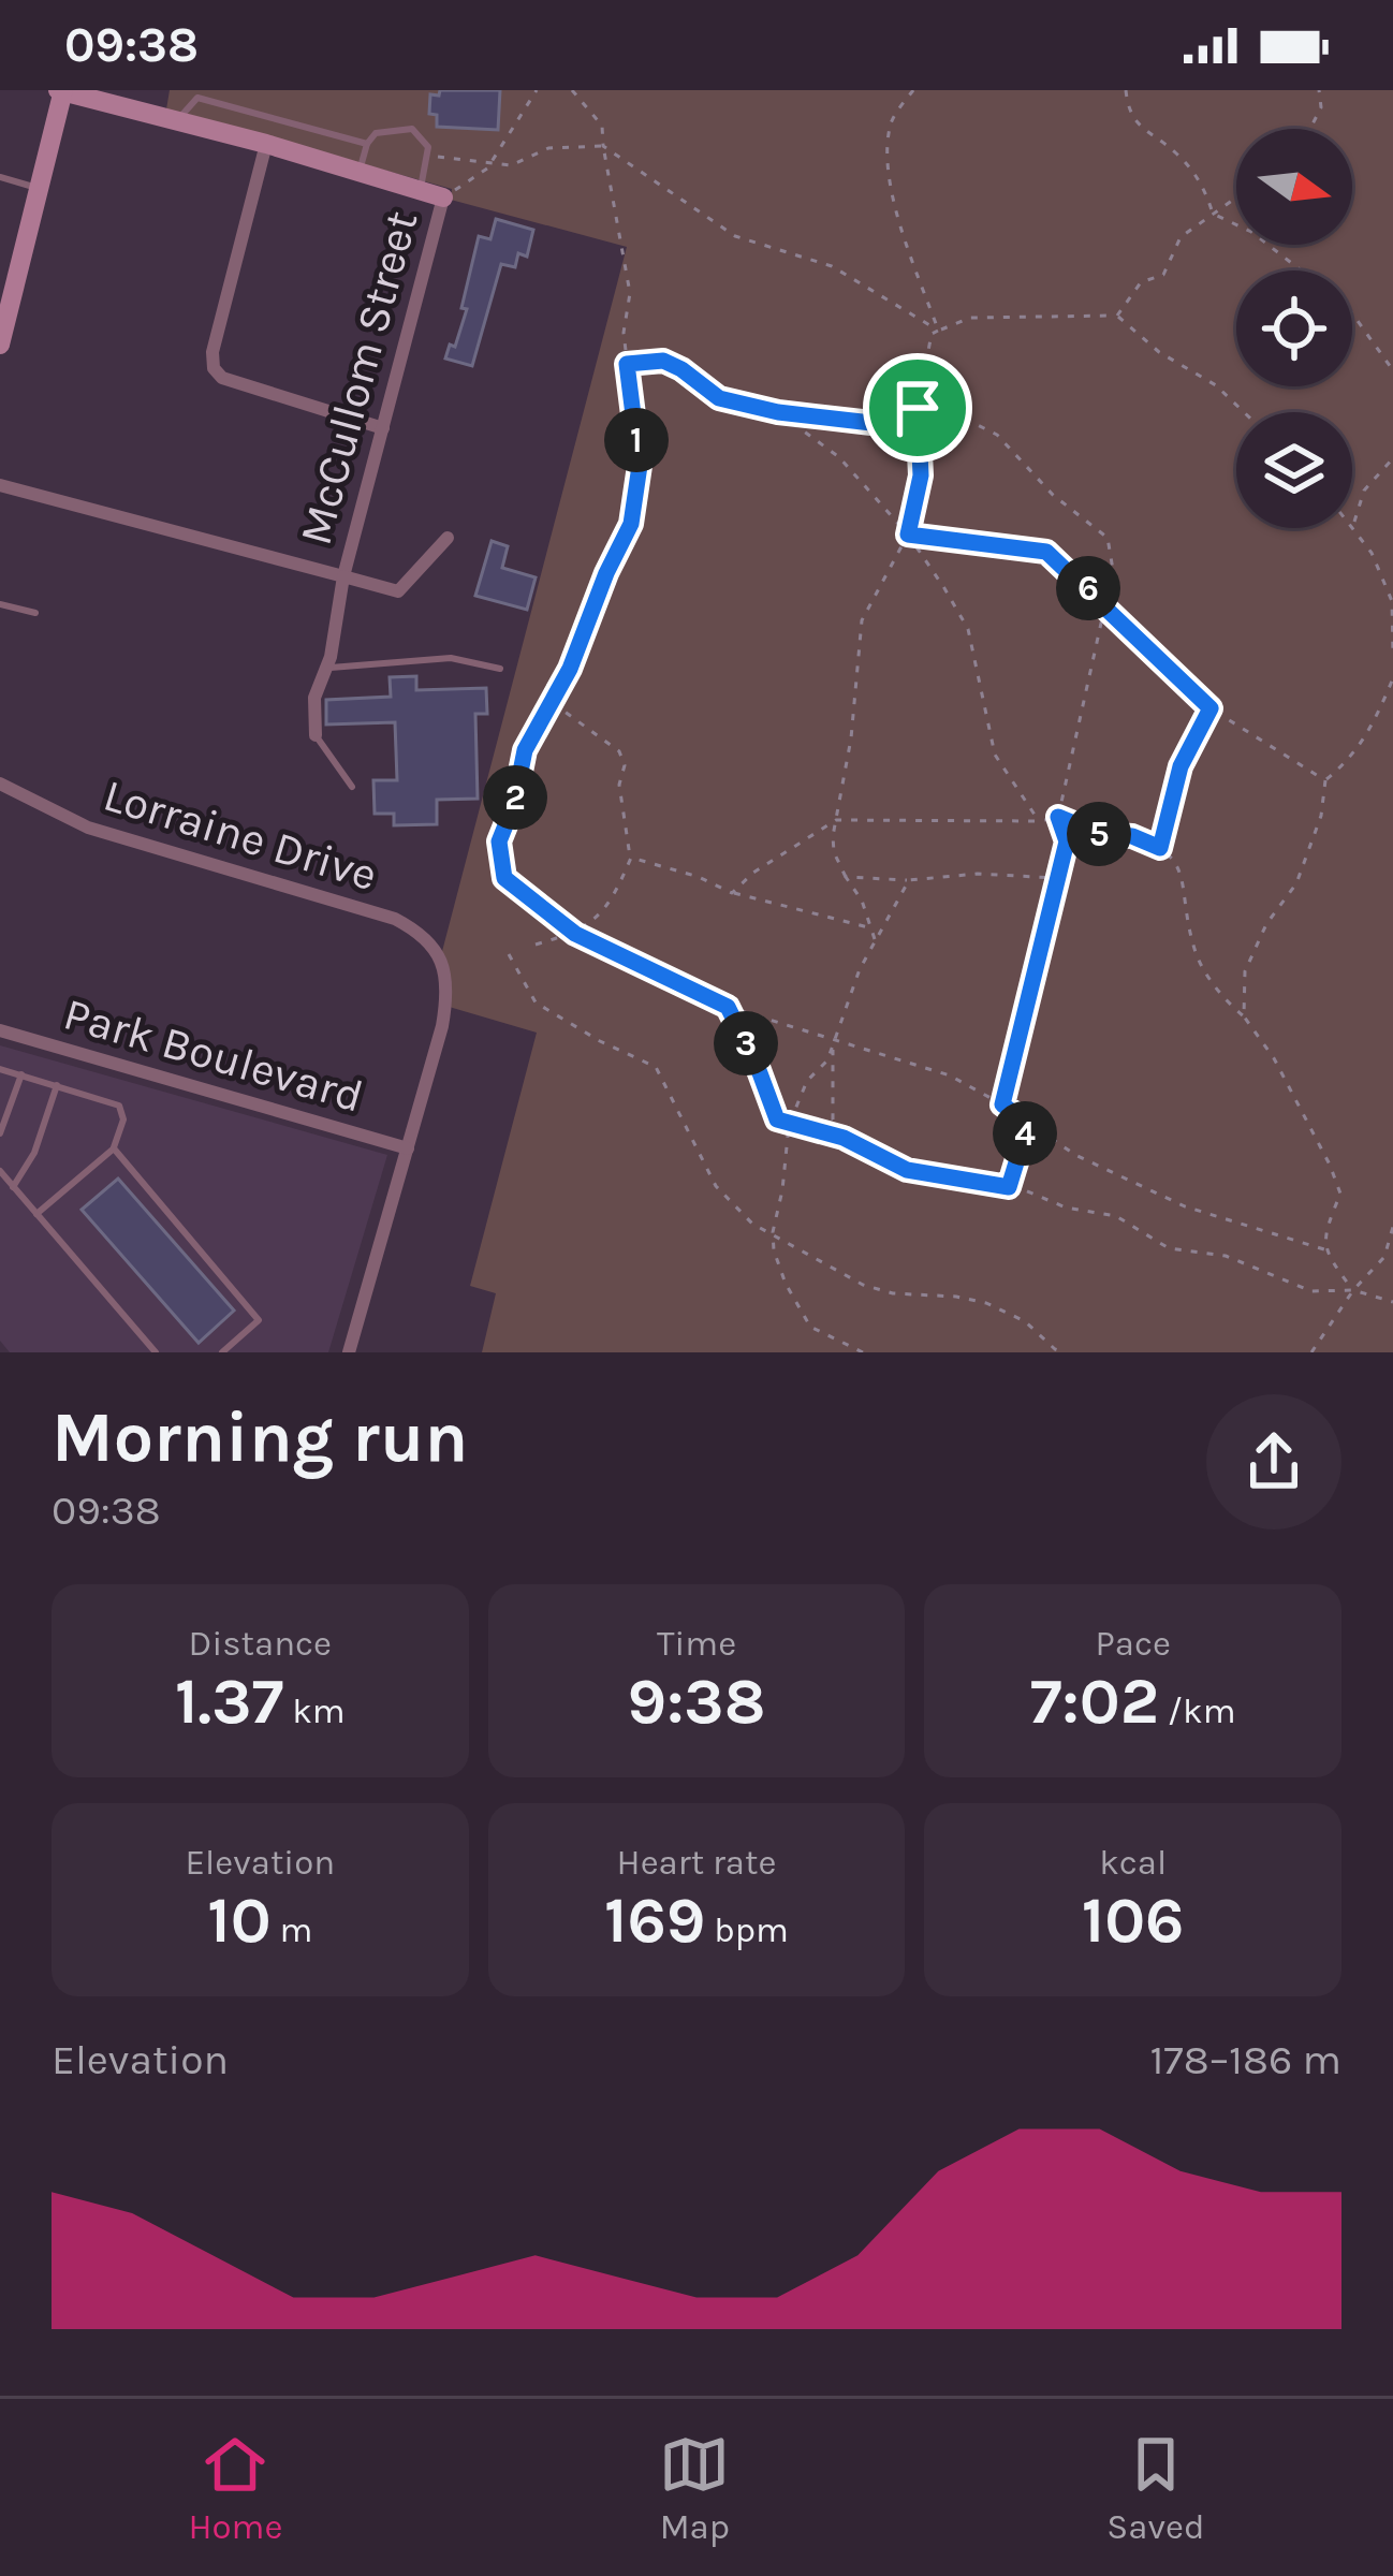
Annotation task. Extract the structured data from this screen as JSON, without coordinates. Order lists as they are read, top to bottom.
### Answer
{
  "streets": {
    "street": ["McCullom Street", "Lorraine Drive", "Park Boulevard"]
  },
  "crossings": [
    ["Lorraine Drive", "Park Boulevard"]
  ],
  "north": "right",
  "page": {
    "status": "09:38",
    "pins": [
      "1",
      "6",
      "2",
      "5",
      "3",
      "4"
    ],
    "heading": ["Morning run", "09:38"],
    "stats": [
      ["Distance", "1.37 km"],
      ["Time", "9:38"],
      ["Pace", "7:02 /km"],
      ["Elevation", "10 m"],
      ["Heart rate", "169 bpm"],
      ["kcal", "106"]
    ],
    "chart": ["Elevation", "178–186 m"],
    "tabs": ["Home", "Map", "Saved"]
  }
}
